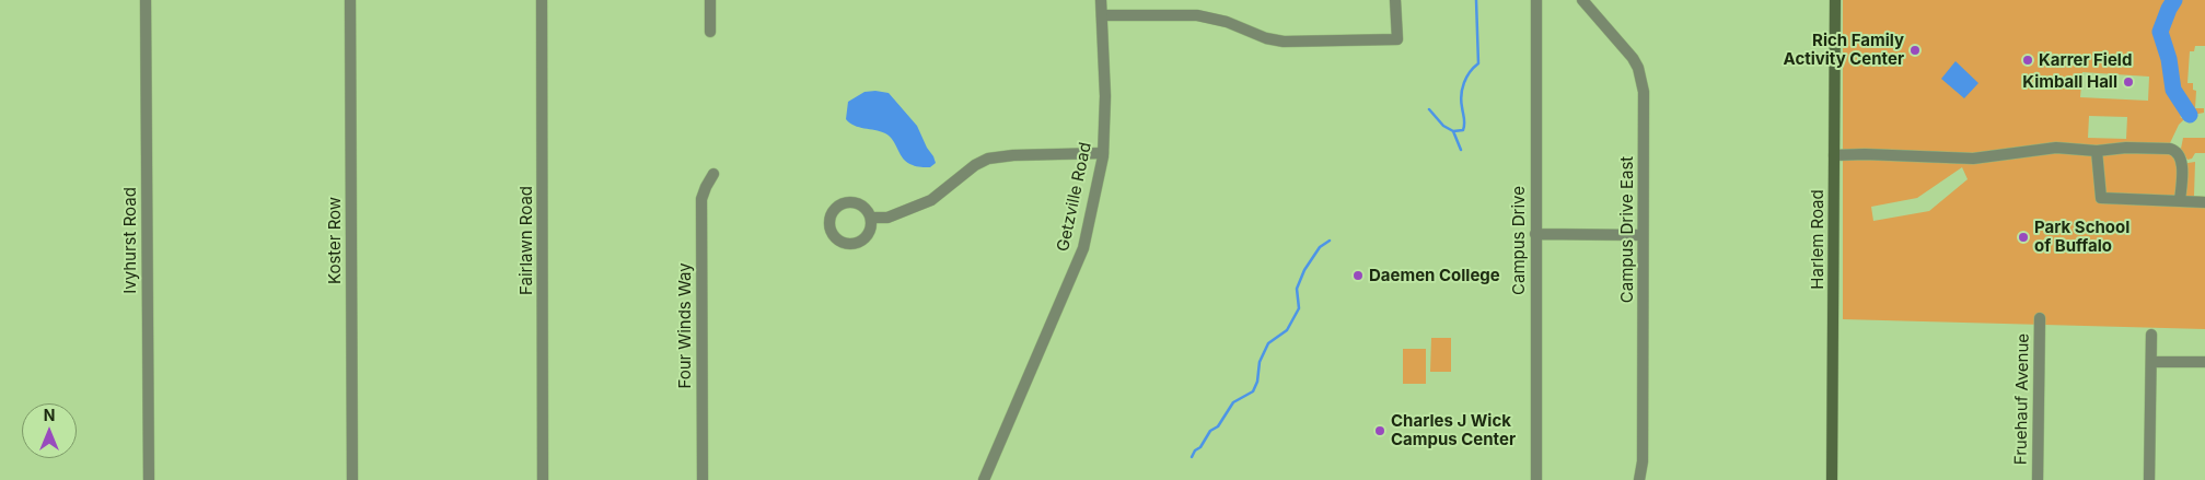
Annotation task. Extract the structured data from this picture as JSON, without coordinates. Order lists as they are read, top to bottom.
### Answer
{
  "streets": {
    "main road": ["Harlem Road"],
    "street": [
      "Getzville Road",
      "Campus Drive East",
      "Ivyhurst Road",
      "Koster Row",
      "Fairlawn Road",
      "Campus Drive",
      "Four Winds Way",
      "Fruehauf Avenue"
    ]
  },
  "places": [
    "Rich Family Activity Center",
    "Karrer Field",
    "Kimball Hall",
    "Park School of Buffalo",
    "Daemen College",
    "Charles J Wick Campus Center"
  ],
  "north": "top"
}
